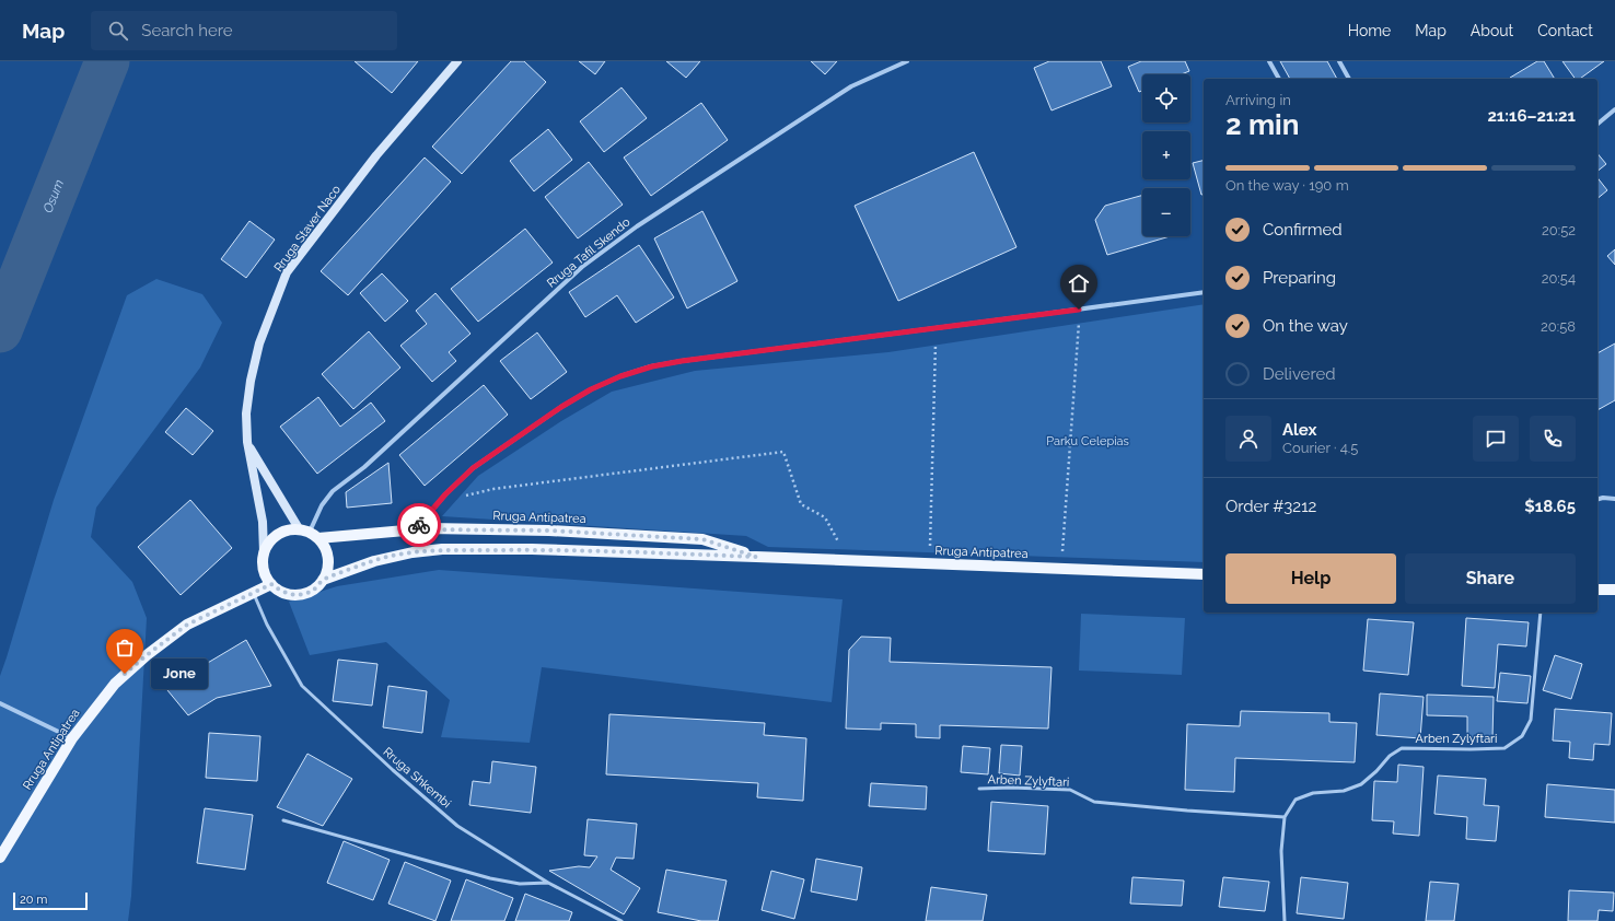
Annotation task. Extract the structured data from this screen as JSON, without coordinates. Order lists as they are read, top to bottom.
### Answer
{
  "streets": {
    "main road": ["Rruga Staver Naco", "Rruga Antipatrea"],
    "street": ["Rruga Tafil Skendo"],
    "lane": ["Arben Zylyftari", "Rruga Shkembi"]
  },
  "crossings": [
    ["Rruga Staver Naco", "Rruga Tafil Skendo"],
    ["Rruga Staver Naco", "Rruga Antipatrea"],
    ["Rruga Tafil Skendo", "Rruga Antipatrea"],
    ["Rruga Antipatrea", "Rruga Shkembi"]
  ],
  "water": ["Osum"],
  "parks": ["Parku Celepias"],
  "places": ["Jone"],
  "scale_bar": "20 m",
  "page": {
    "header": "Map",
    "search": "Search here",
    "nav": [
      "Home",
      "Map",
      "About",
      "Contact"
    ],
    "map_buttons": ["+", "−"],
    "heading": ["2 min", "Arriving in", "21:16–21:21"],
    "panel": [
      "Alex",
      "Courier · 4.5",
      "Order #3212",
      "$18.65"
    ],
    "bar": "On the way · 190 m",
    "list": [
      ["Confirmed", "20:52"],
      ["Preparing", "20:54"],
      ["On the way", "20:58"],
      "Delivered"
    ],
    "buttons": ["Help", "Share"],
    "bubble": "Jone",
    "scale": "20 m"
  }
}
